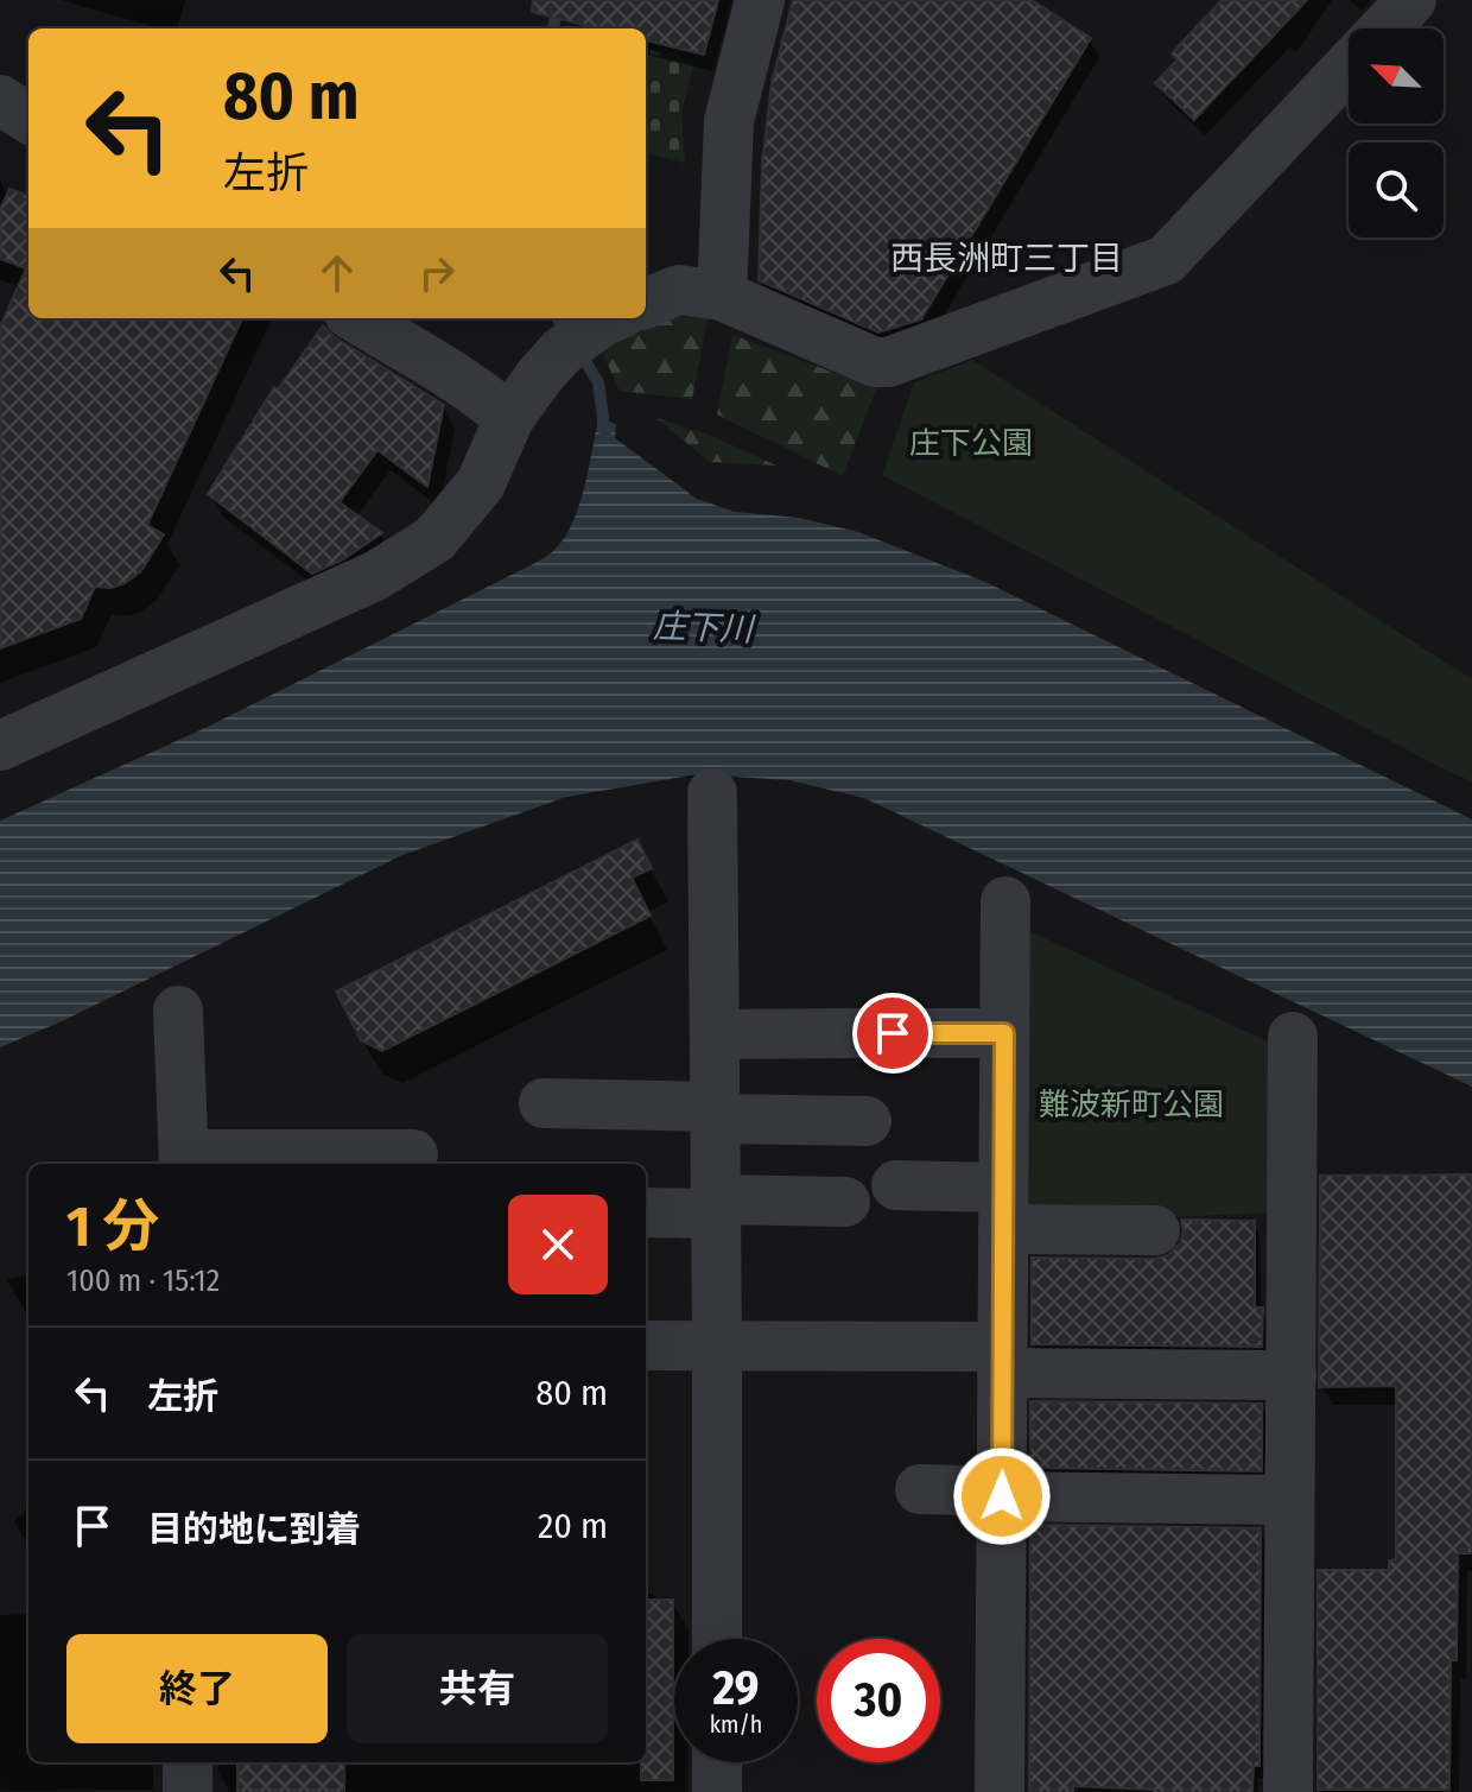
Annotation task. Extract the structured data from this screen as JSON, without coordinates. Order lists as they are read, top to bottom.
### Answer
{
  "districts": ["西長洲町三丁目"],
  "water": ["庄下川"],
  "parks": ["庄下公園", "難波新町公園"],
  "north": "top left",
  "page": {
    "turn": ["80 m", "左折"],
    "heading": ["1 分", "100 m · 15:12"],
    "list": [
      {
        "name": "左折",
        "value": "80 m"
      },
      {
        "name": "目的地に到着",
        "value": "20 m"
      }
    ],
    "buttons": ["終了", "共有"],
    "speed": "29 km/h",
    "limit": "30"
  }
}
